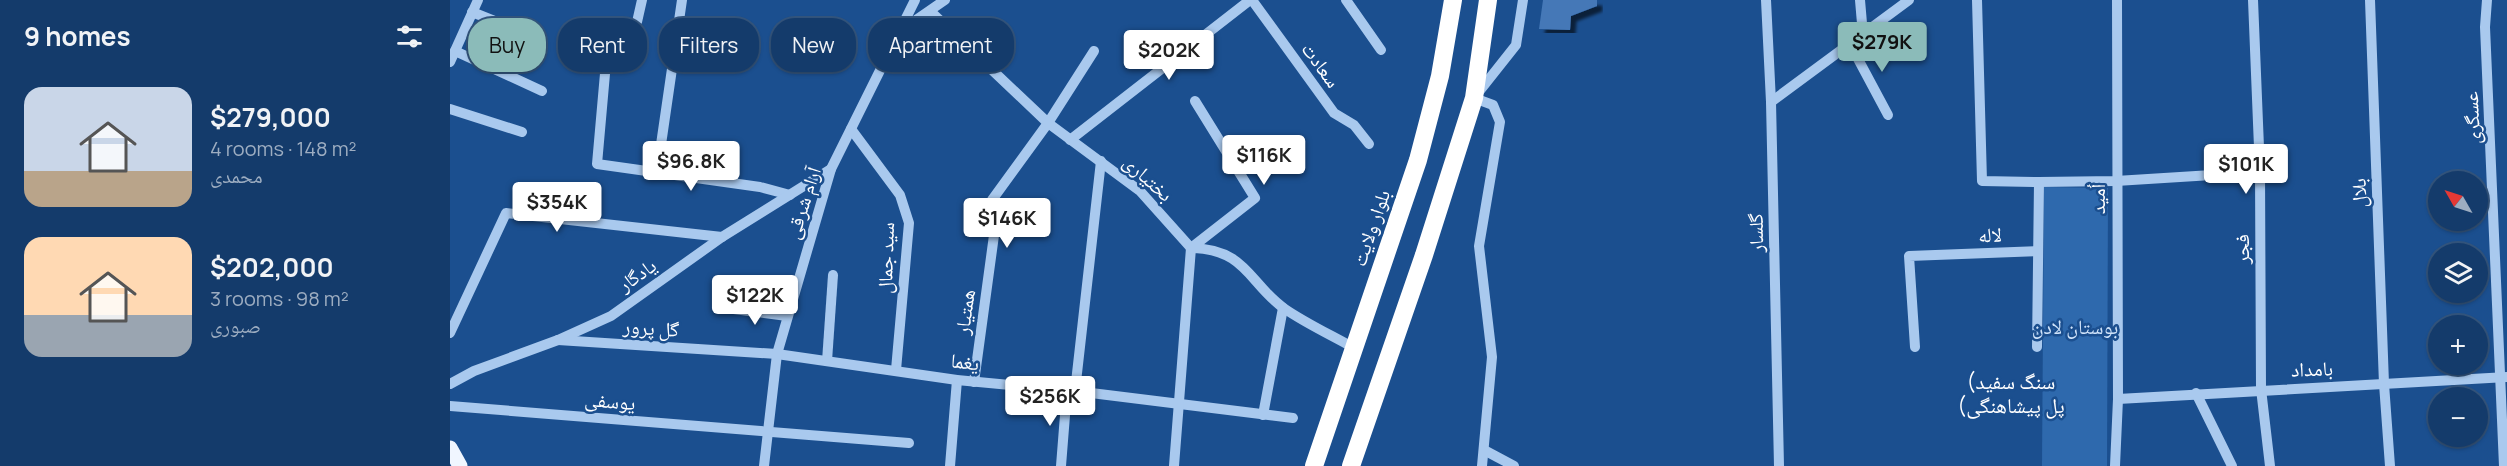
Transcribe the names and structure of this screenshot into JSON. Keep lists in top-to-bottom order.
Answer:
{
  "streets": {
    "highway": ["بلوار ولایت"],
    "street": [
      "سعادت",
      "عسگری",
      "بختیاری",
      "بلال",
      "اُمید",
      "آرام شرقی",
      "گلسار",
      "لاله",
      "فجر",
      "سید جمال",
      "یادگار",
      "همتیار",
      "گل پرور",
      "یغما",
      "بامداد",
      "یوسفی"
    ]
  },
  "crossings": [
    ["عسگری", "بامداد"],
    ["بختیاری", "همتیار"],
    ["بلال", "بامداد"],
    ["اُمید", "بامداد"],
    ["آرام شرقی", "سید جمال"],
    ["آرام شرقی", "یادگار"],
    ["آرام شرقی", "گل پرور"],
    ["آرام شرقی", "یغما"],
    ["آرام شرقی", "یوسفی"],
    ["فجر", "بامداد"],
    ["سید جمال", "یغما"],
    ["یادگار", "گل پرور"],
    ["همتیار", "یغما"],
    ["گل پرور", "یغما"]
  ],
  "districts": ["(سنگ سفید (پل پیشاهنگی"],
  "parks": ["بوستان لادن"],
  "north": "top left",
  "page": {
    "heading": "9 homes",
    "chip": [
      "Buy",
      "Rent",
      "Filters",
      "New",
      "Apartment"
    ],
    "price": [
      "$279K",
      "$202K",
      "$116K",
      "$96.8K",
      "$101K",
      "$354K",
      "$146K",
      "$122K",
      "$256K"
    ],
    "list": [
      {
        "name": "$279,000",
        "note": "4 rooms · 148 m² · محمدی"
      },
      {
        "name": "$202,000",
        "note": "3 rooms · 98 m² · صبوری"
      }
    ],
    "map_buttons": ["+", "−"]
  }
}
